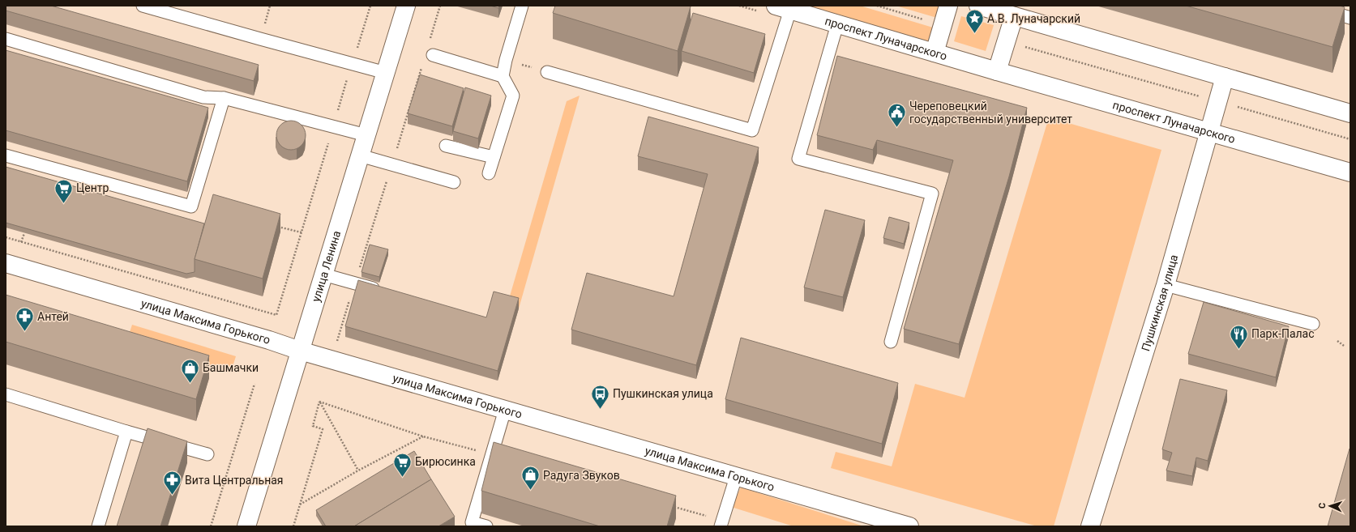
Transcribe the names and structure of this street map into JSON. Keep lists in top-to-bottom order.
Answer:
{
  "streets": {
    "street": [
      "проспект Луначарского",
      "улица Ленина",
      "Пушкинская улица",
      "улица Максима Горького"
    ]
  },
  "crossings": [
    ["проспект Луначарского", "Пушкинская улица"],
    ["улица Ленина", "улица Максима Горького"]
  ],
  "places": {
    "place": ["А.В. Луначарский"],
    "public building": ["Череповецкий государственный университет"],
    "supermarket": ["Центр", "Бирюсинка"],
    "pharmacy": ["Антей", "Вита Центральная"],
    "restaurant": ["Парк-Палас"],
    "shop": ["Башмачки", "Радуга Звуков"],
    "bus stop": ["Пушкинская улица"]
  },
  "north": "left"
}
